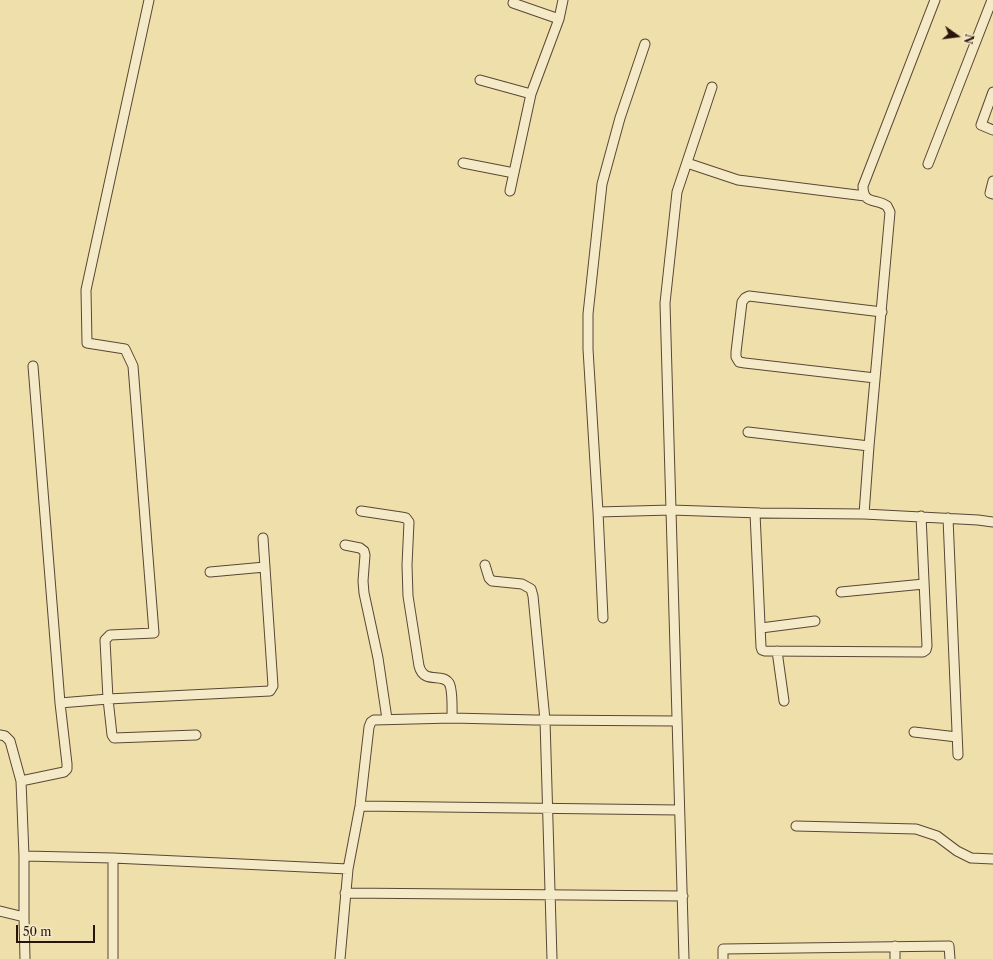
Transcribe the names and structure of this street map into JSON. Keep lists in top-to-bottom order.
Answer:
{
  "scale_bar": "50 m",
  "north": "right"
}
